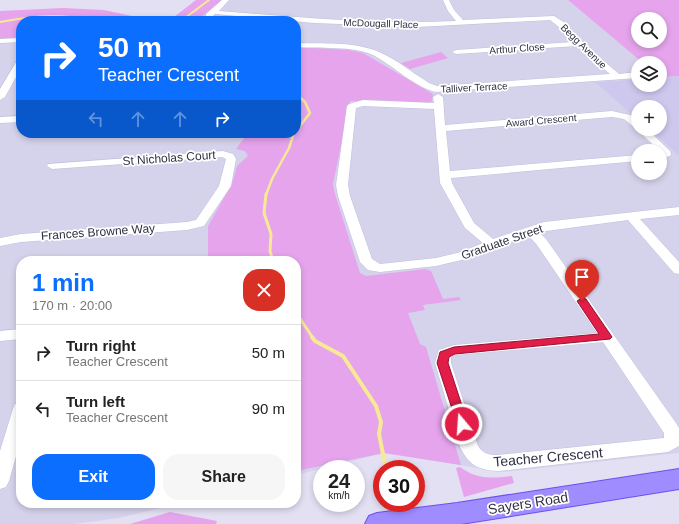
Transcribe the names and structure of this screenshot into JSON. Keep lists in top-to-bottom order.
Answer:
{
  "streets": {
    "main road": ["Sayers Road"],
    "street": [
      "McDougall Place",
      "Begg Avenue",
      "Arthur Close",
      "Talliver Terrace",
      "Award Crescent",
      "St Nicholas Court",
      "Frances Browne Way",
      "Graduate Street",
      "Teacher Crescent"
    ]
  },
  "crossings": [
    ["McDougall Place", "Begg Avenue"],
    ["Begg Avenue", "Arthur Close"],
    ["Begg Avenue", "Talliver Terrace"],
    ["St Nicholas Court", "Frances Browne Way"],
    ["Graduate Street", "Teacher Crescent"]
  ],
  "page": {
    "map_buttons": ["+", "−"],
    "turn": ["50 m", "Teacher Crescent"],
    "heading": ["1 min", "170 m · 20:00"],
    "list": [
      {
        "name": "Turn right",
        "note": "Teacher Crescent",
        "value": "50 m"
      },
      {
        "name": "Turn left",
        "note": "Teacher Crescent",
        "value": "90 m"
      }
    ],
    "buttons": ["Exit", "Share"],
    "speed": "24 km/h",
    "limit": "30"
  }
}
